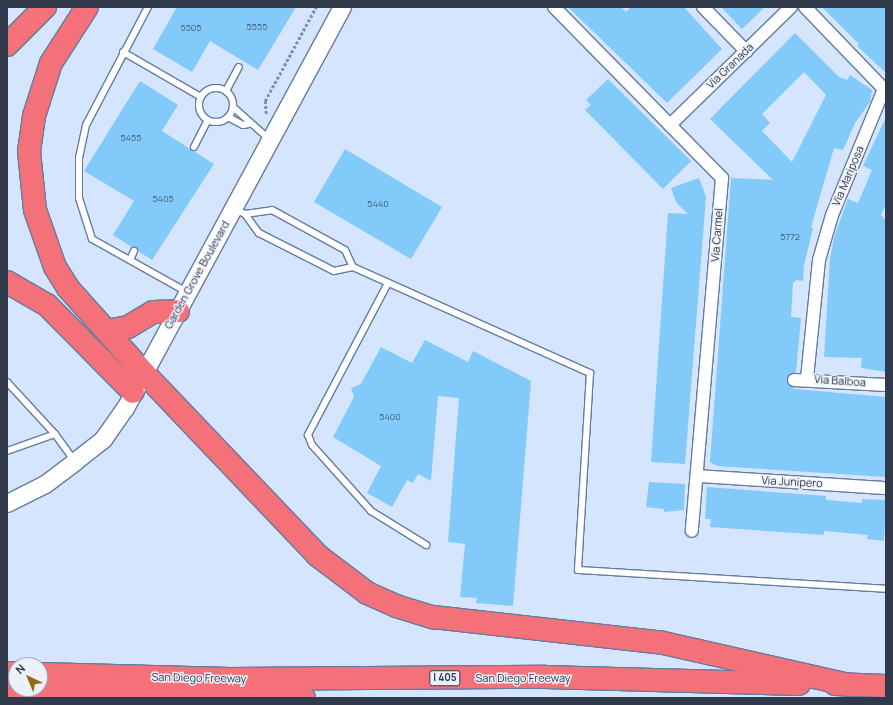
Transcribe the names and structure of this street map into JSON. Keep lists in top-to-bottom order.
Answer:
{
  "streets": {
    "highway": ["San Diego Freeway", "I 405"],
    "main road": ["Garden Grove Boulevard"],
    "street": [
      "Via Granada",
      "Via Mariposa",
      "Via Carmel",
      "Via Balboa",
      "Via Junipero"
    ]
  },
  "crossings": [
    ["Via Granada", "Via Carmel"],
    ["Via Mariposa", "Via Balboa"],
    ["Via Carmel", "Via Junipero"]
  ],
  "house_numbers": [
    "5555",
    "5505",
    "5455",
    "5405",
    "5440",
    "5772",
    "5400"
  ],
  "north": "top left"
}
